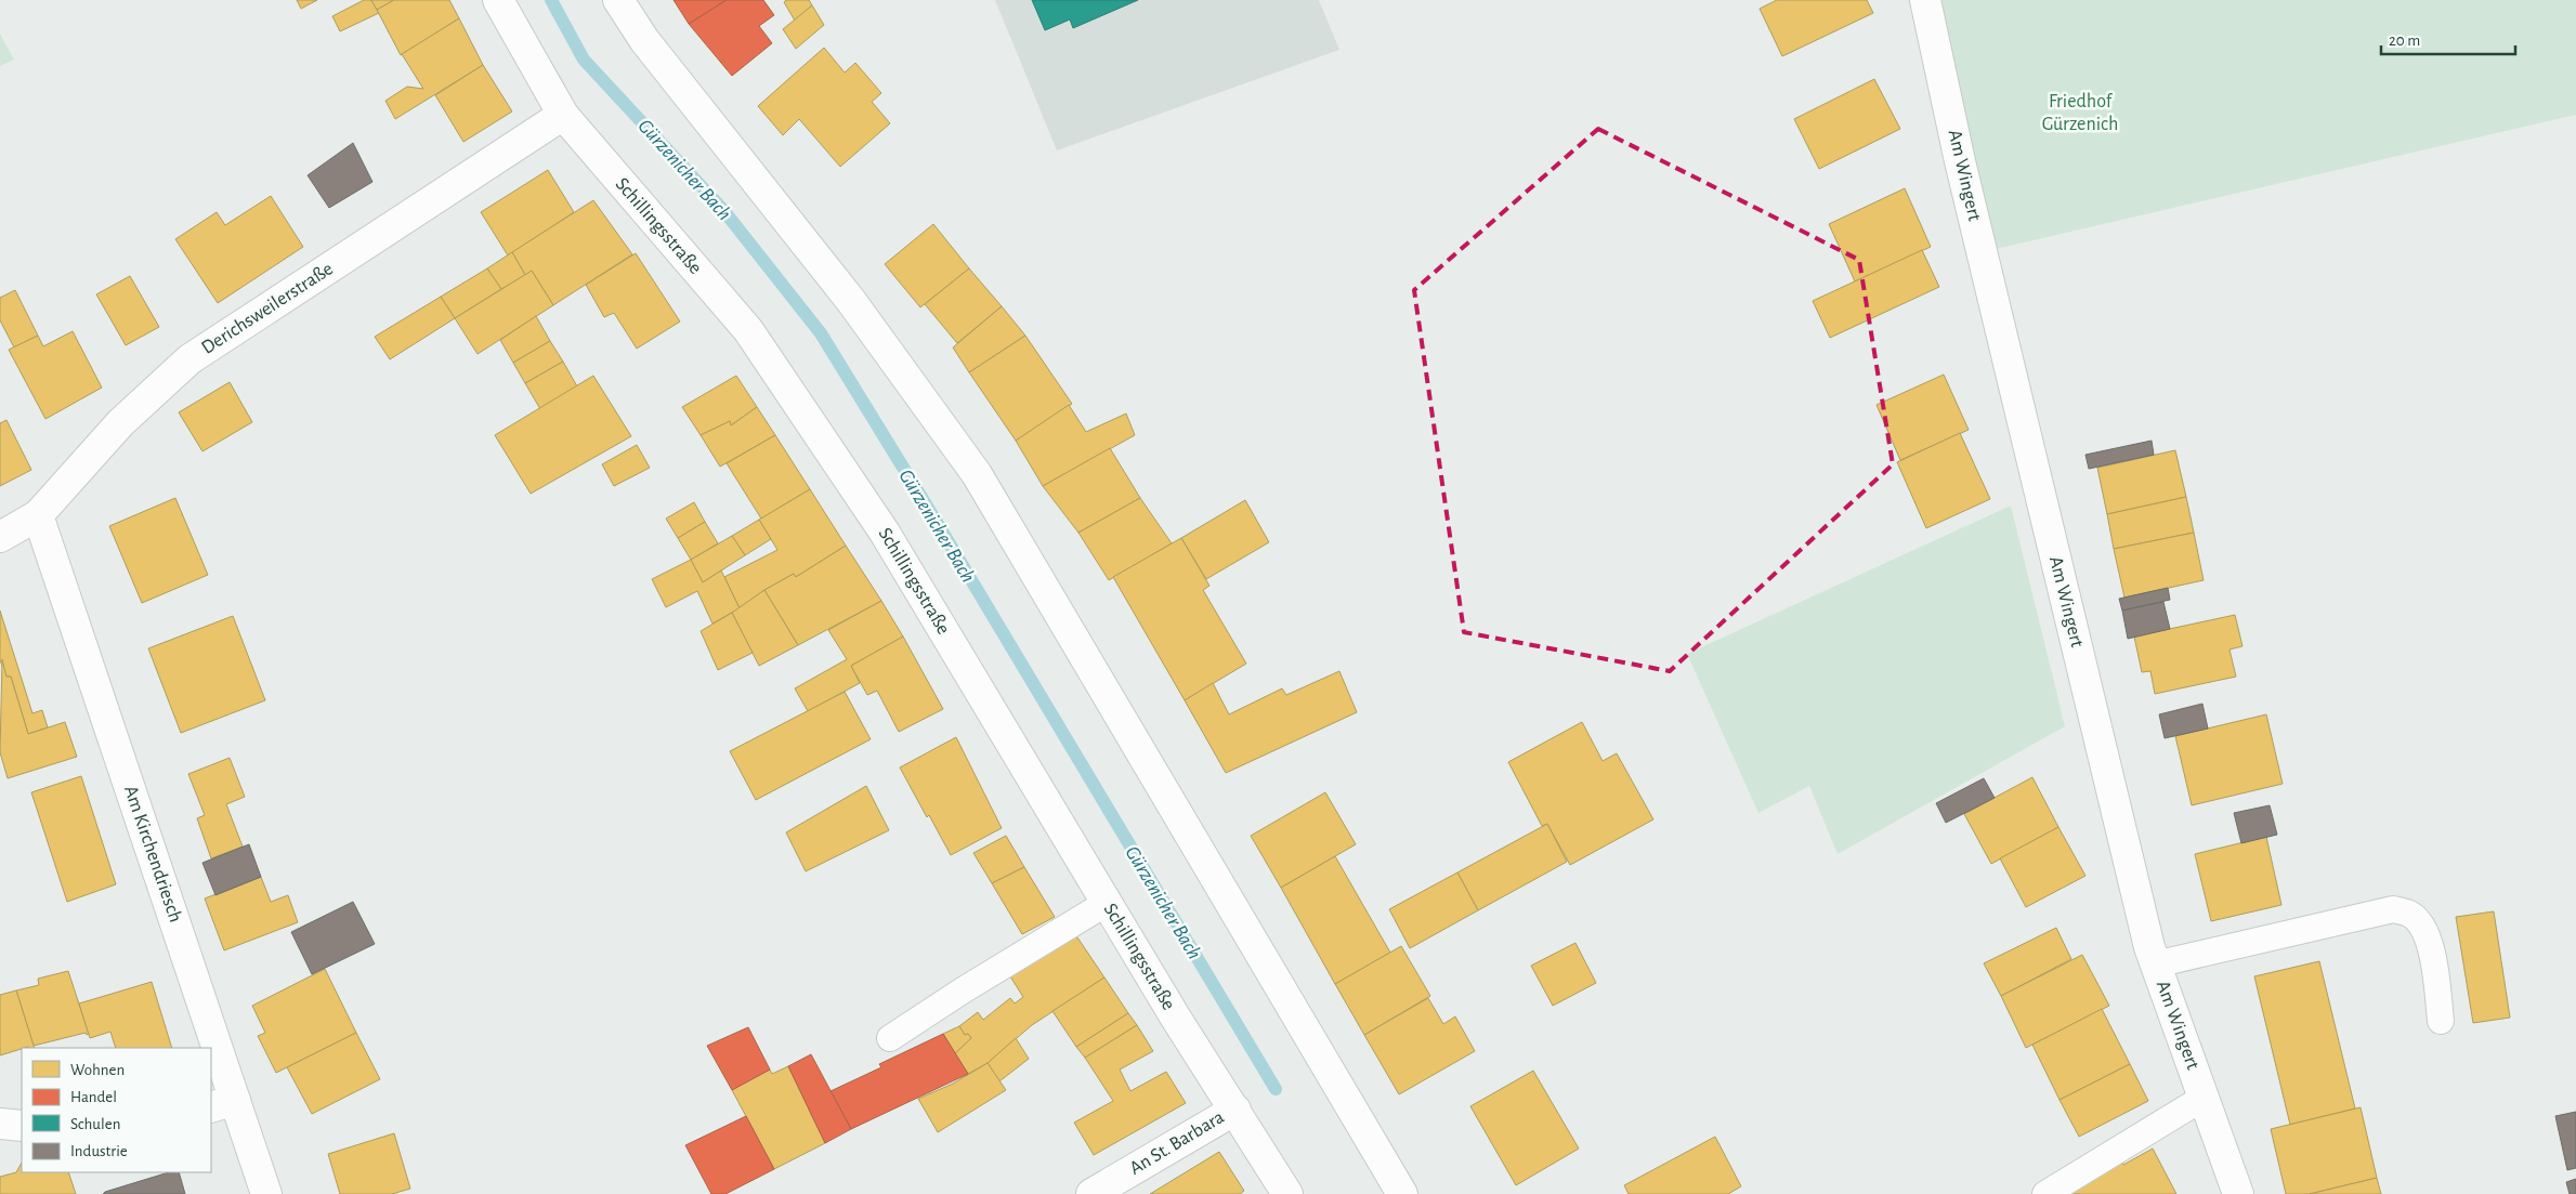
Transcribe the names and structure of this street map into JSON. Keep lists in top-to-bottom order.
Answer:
{
  "streets": {
    "street": [
      "Am Wingert",
      "Schillingsstraße",
      "Derichsweilerstraße",
      "Am Kirchendriesch",
      "An St. Barbara"
    ]
  },
  "crossings": [
    ["Schillingsstraße", "Derichsweilerstraße"],
    ["Schillingsstraße", "An St. Barbara"],
    ["Derichsweilerstraße", "Am Kirchendriesch"]
  ],
  "water": ["Gürzenicher Bach"],
  "parks": ["Friedhof Gürzenich"],
  "legend": [
    "Wohnen",
    "Handel",
    "Schulen",
    "Industrie"
  ],
  "scale_bar": "20 m"
}
